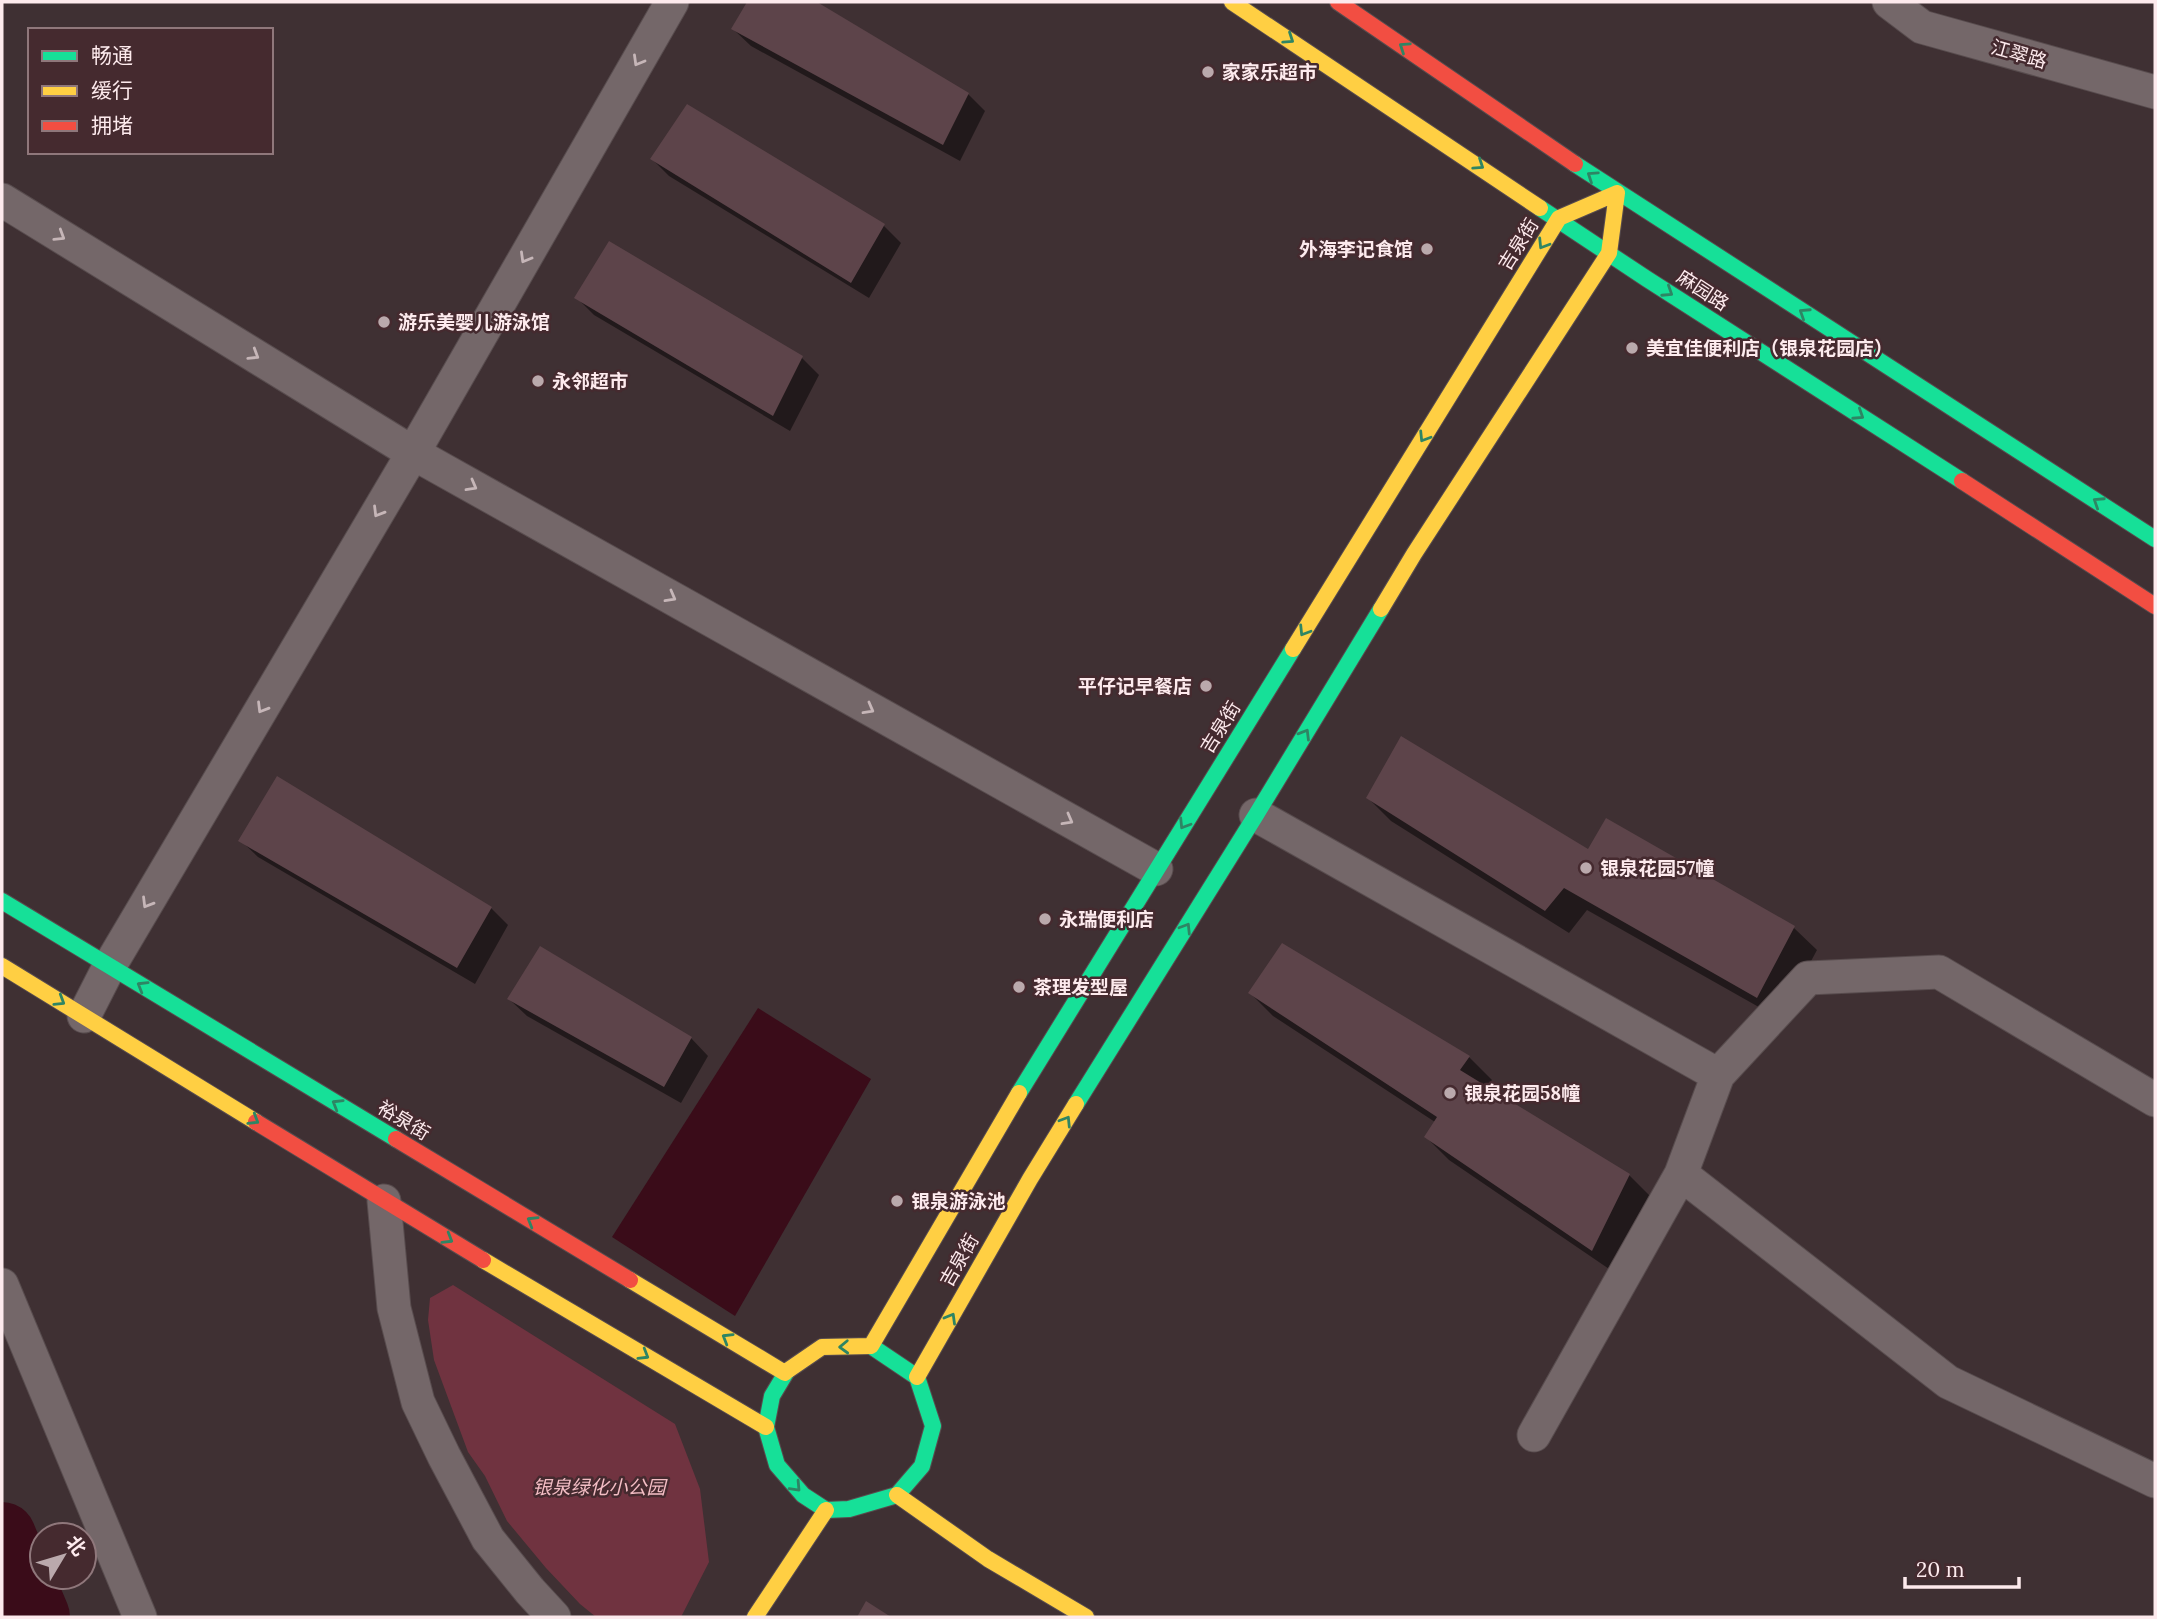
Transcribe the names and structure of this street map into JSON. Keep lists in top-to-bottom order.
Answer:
{
  "streets": {
    "street": [
      "江翠路",
      "吉泉街",
      "麻园路",
      "裕泉街"
    ]
  },
  "crossings": [
    ["吉泉街", "麻园路"],
    ["吉泉街", "裕泉街"]
  ],
  "parks": ["银泉绿化小公园"],
  "places": [
    "家家乐超市",
    "外海李记食馆",
    "游乐美婴儿游泳馆",
    "美宜佳便利店（银泉花园店）",
    "永邻超市",
    "平仔记早餐店",
    "银泉花园57幢",
    "永瑞便利店",
    "茶理发型屋",
    "银泉花园58幢",
    "银泉游泳池"
  ],
  "legend": ["畅通", "缓行", "拥堵"],
  "scale_bar": "20 m",
  "north": "top right"
}
